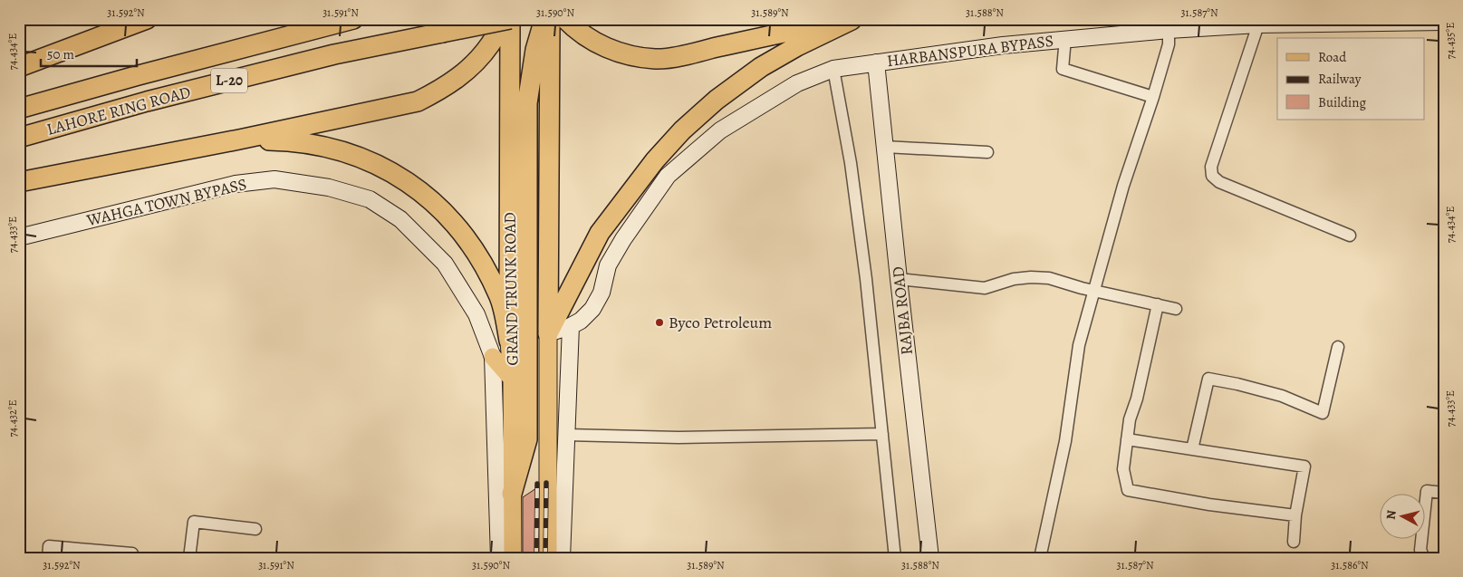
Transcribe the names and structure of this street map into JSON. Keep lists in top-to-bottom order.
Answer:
{
  "streets": {
    "highway": ["L-20", "LAHORE RING ROAD", "GRAND TRUNK ROAD"],
    "street": ["HARBANSPURA BYPASS", "WAHGA TOWN BYPASS", "RAJBA ROAD"]
  },
  "crossings": [
    ["HARBANSPURA BYPASS", "RAJBA ROAD"],
    ["LAHORE RING ROAD", "GRAND TRUNK ROAD"]
  ],
  "places": ["Byco Petroleum"],
  "legend": ["Road", "Railway", "Building"],
  "scale_bar": "50 m",
  "north": "left",
  "coordinates": [
    "31.592°N",
    "31.591°N",
    "31.590°N",
    "31.589°N",
    "31.588°N",
    "31.587°N",
    "74.435°E",
    "74.434°E",
    "74.433°E",
    "74.432°E",
    "31.586°N"
  ]
}
